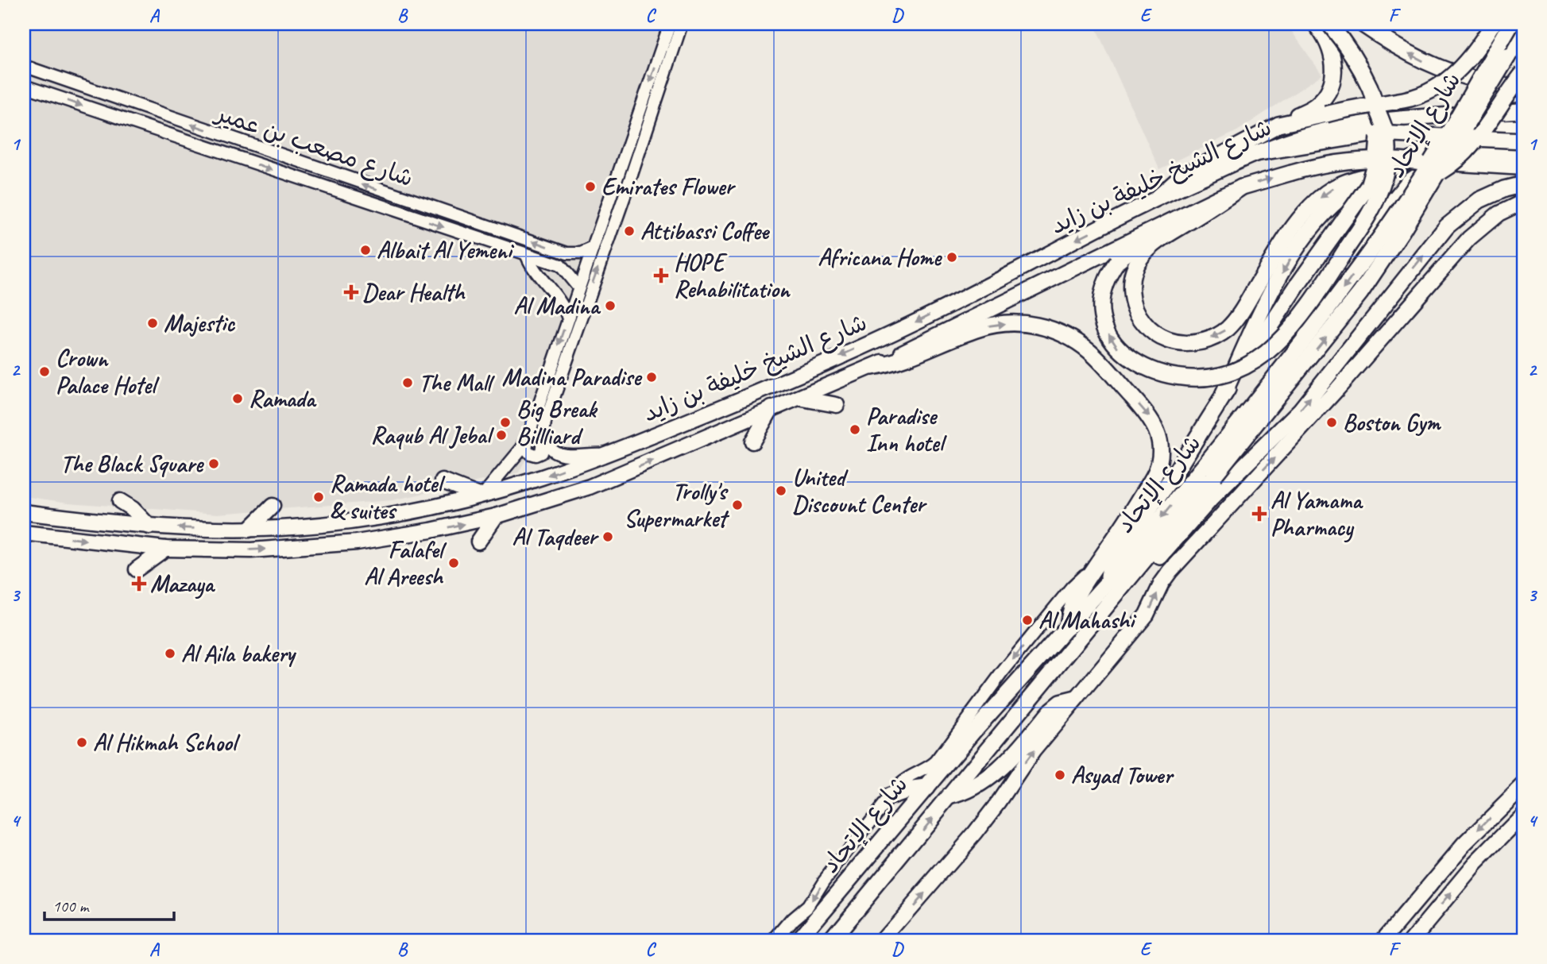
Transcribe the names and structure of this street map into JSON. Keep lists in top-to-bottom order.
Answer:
{
  "streets": {
    "highway": ["شارع الإتحاد"],
    "main road": ["شارع الشيخ خليفة بن زايد"],
    "street": ["شارع مصعب بن عمير"]
  },
  "crossings": [
    ["شارع الإتحاد", "شارع الشيخ خليفة بن زايد"]
  ],
  "places": {
    "other": [
      "Emirates Flower",
      "Attibassi Coffee",
      "Albait Al Yemeni",
      "Africana Home",
      "Al Madina",
      "Majestic",
      "Crown Palace Hotel",
      "Madina Paradise",
      "The Mall",
      "Ramada",
      "Big Break Billliard",
      "Boston Gym",
      "Paradise Inn hotel",
      "Raqub Al Jebal",
      "The Black Square",
      "United Discount Center",
      "Ramada hotel & suites",
      "Trolly's Supermarket",
      "Al Taqdeer",
      "Falafel Al Areesh",
      "Al Mahashi",
      "Al Aila bakery",
      "Al Hikmah School",
      "Asyad Tower"
    ],
    "health": [
      "HOPE Rehabilitation",
      "Dear Health",
      "Al Yamama Pharmacy",
      "Mazaya"
    ]
  },
  "scale_bar": "100 m",
  "grid": {
    "columns": [
      "A",
      "B",
      "C",
      "D",
      "E",
      "F"
    ],
    "rows": [
      "1",
      "2",
      "3",
      "4"
    ]
  }
}
